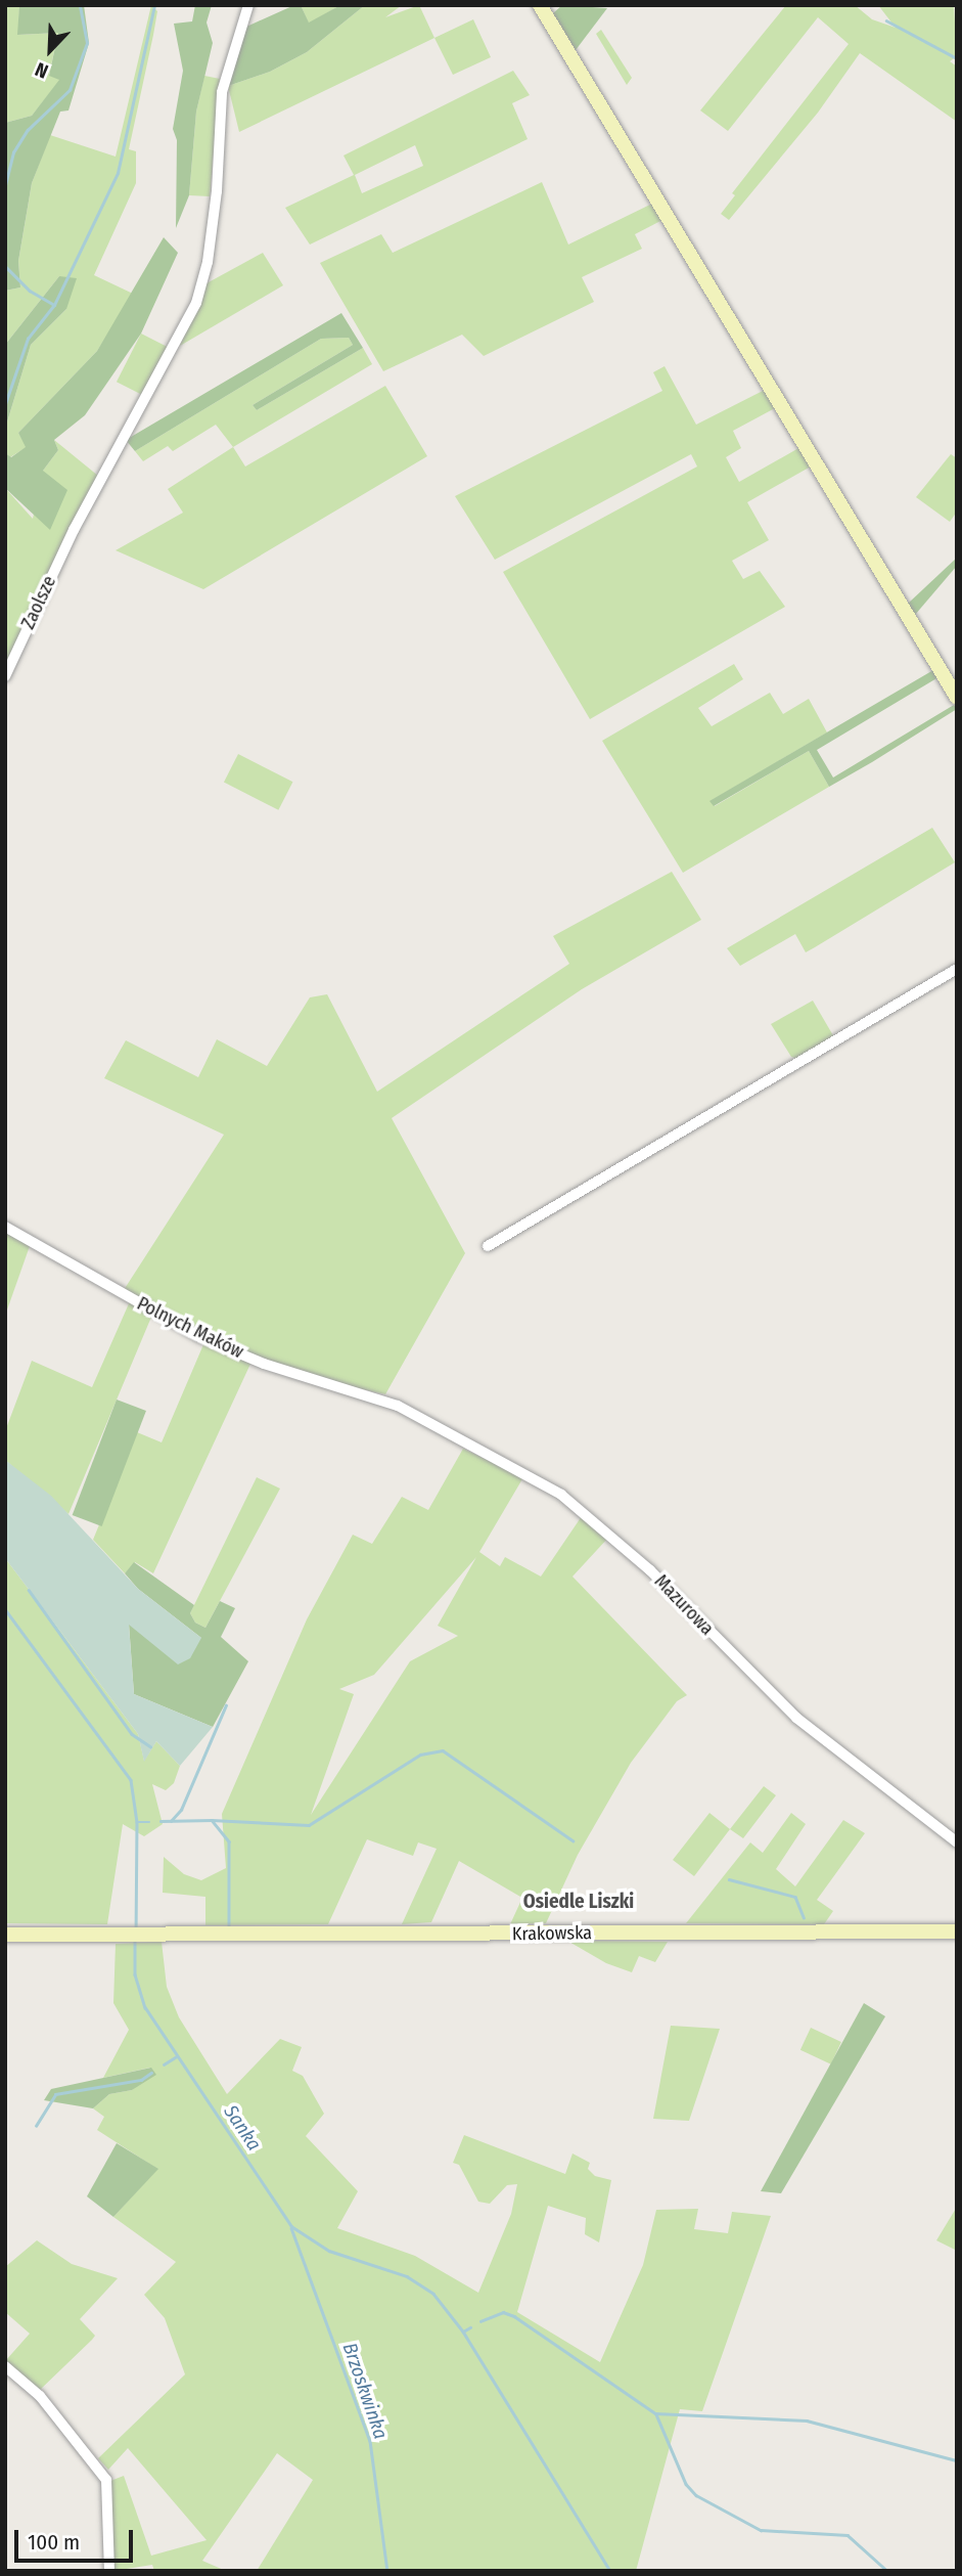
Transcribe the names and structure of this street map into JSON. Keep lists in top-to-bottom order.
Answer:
{
  "streets": {
    "main road": ["Krakowska"],
    "street": ["Zaolsze", "Polnych Maków", "Mazurowa"]
  },
  "crossings": [
    ["Polnych Maków", "Mazurowa"]
  ],
  "districts": ["Osiedle Liszki"],
  "water": ["Sanka", "Brzoskwinka"],
  "scale_bar": "100 m",
  "north": "bottom left"
}
